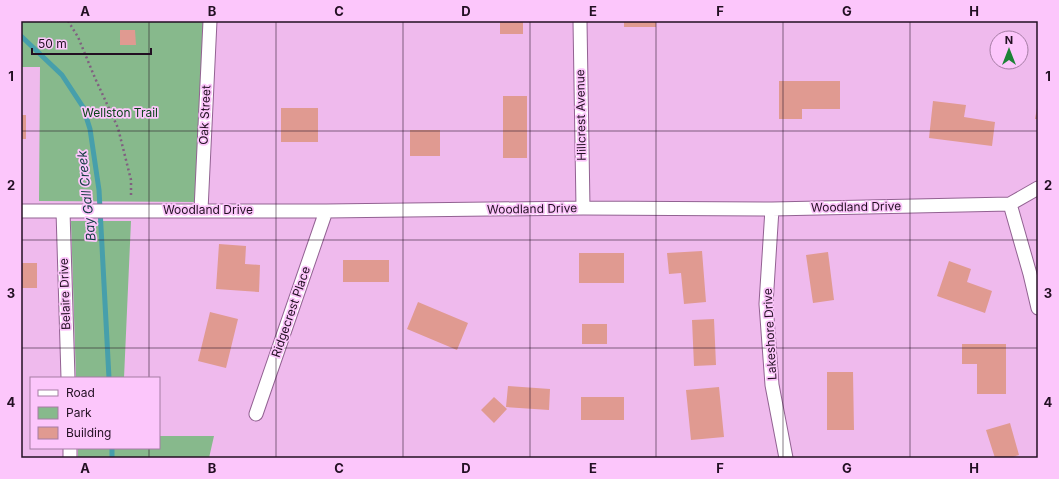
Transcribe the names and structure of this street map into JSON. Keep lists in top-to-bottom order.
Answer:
{
  "streets": {
    "street": [
      "Oak Street",
      "Hillcrest Avenue",
      "Woodland Drive",
      "Belaire Drive",
      "Ridgecrest Place",
      "Lakeshore Drive"
    ]
  },
  "crossings": [
    ["Oak Street", "Woodland Drive"],
    ["Hillcrest Avenue", "Woodland Drive"],
    ["Woodland Drive", "Belaire Drive"],
    ["Woodland Drive", "Ridgecrest Place"],
    ["Woodland Drive", "Lakeshore Drive"]
  ],
  "water": ["Bay Gall Creek"],
  "parks": ["Wellston Trail"],
  "legend": ["Road", "Park", "Building"],
  "scale_bar": "50 m",
  "north": "top",
  "grid": {
    "columns": [
      "A",
      "B",
      "C",
      "D",
      "E",
      "F",
      "G",
      "H"
    ],
    "rows": [
      "1",
      "2",
      "3",
      "4"
    ]
  }
}
